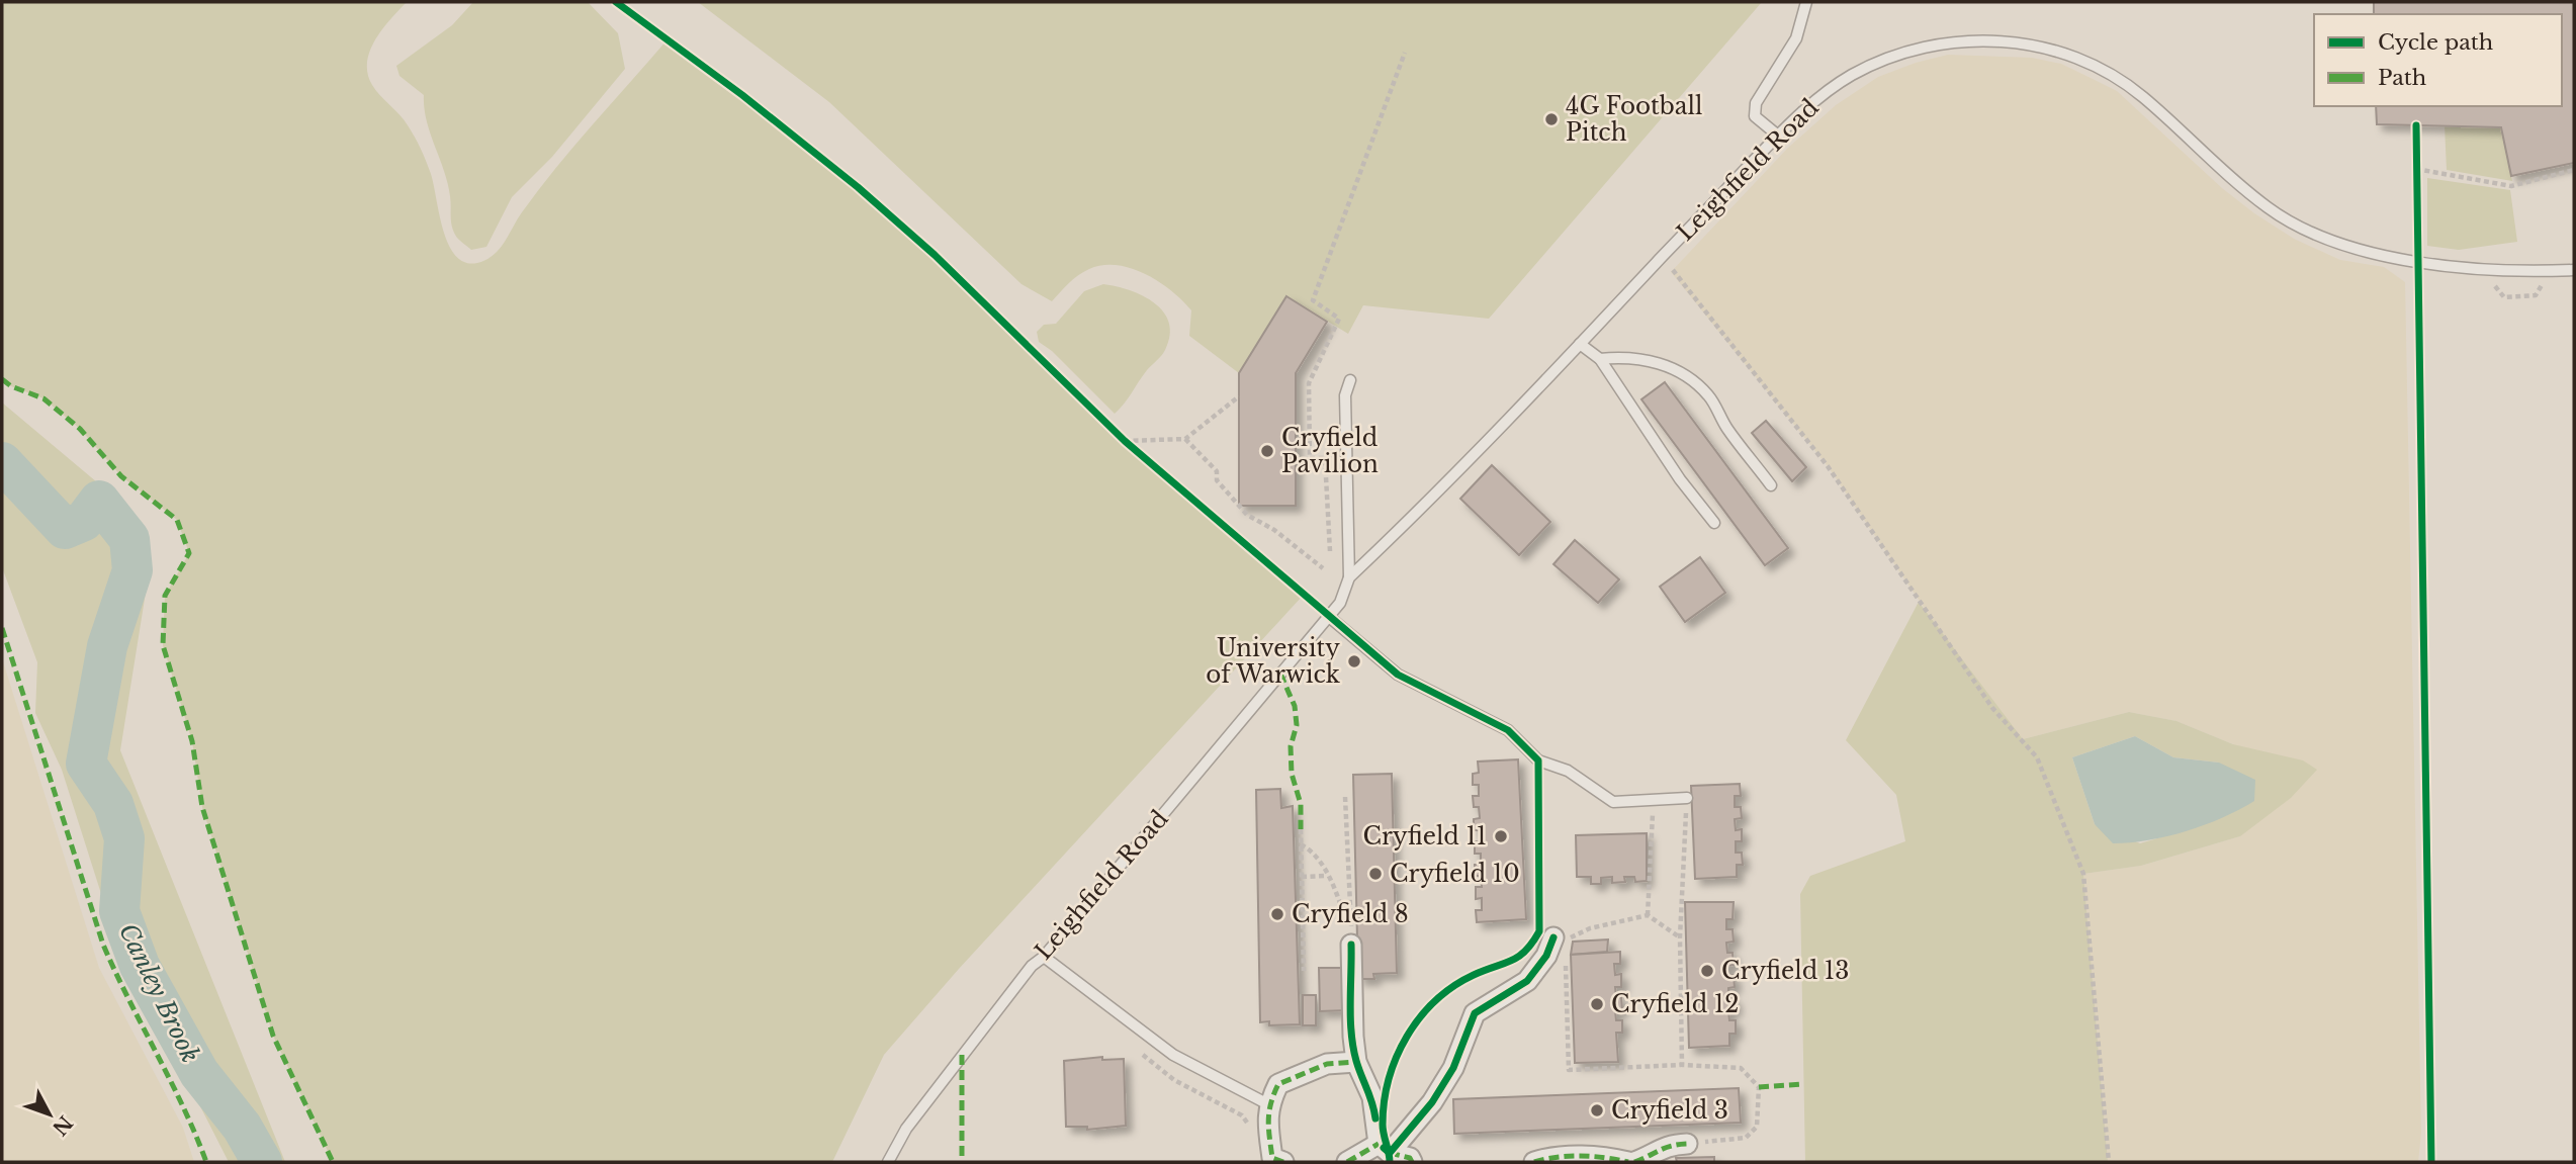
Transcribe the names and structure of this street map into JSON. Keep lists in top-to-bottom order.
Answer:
{
  "streets": {
    "lane": ["Leighfield Road"]
  },
  "water": ["Canley Brook"],
  "places": [
    "4G Football Pitch",
    "Cryfield Pavilion",
    "University of Warwick",
    "Cryfield 11",
    "Cryfield 10",
    "Cryfield 8",
    "Cryfield 13",
    "Cryfield 12",
    "Cryfield 3"
  ],
  "legend": ["Cycle path", "Path"],
  "north": "bottom right"
}
